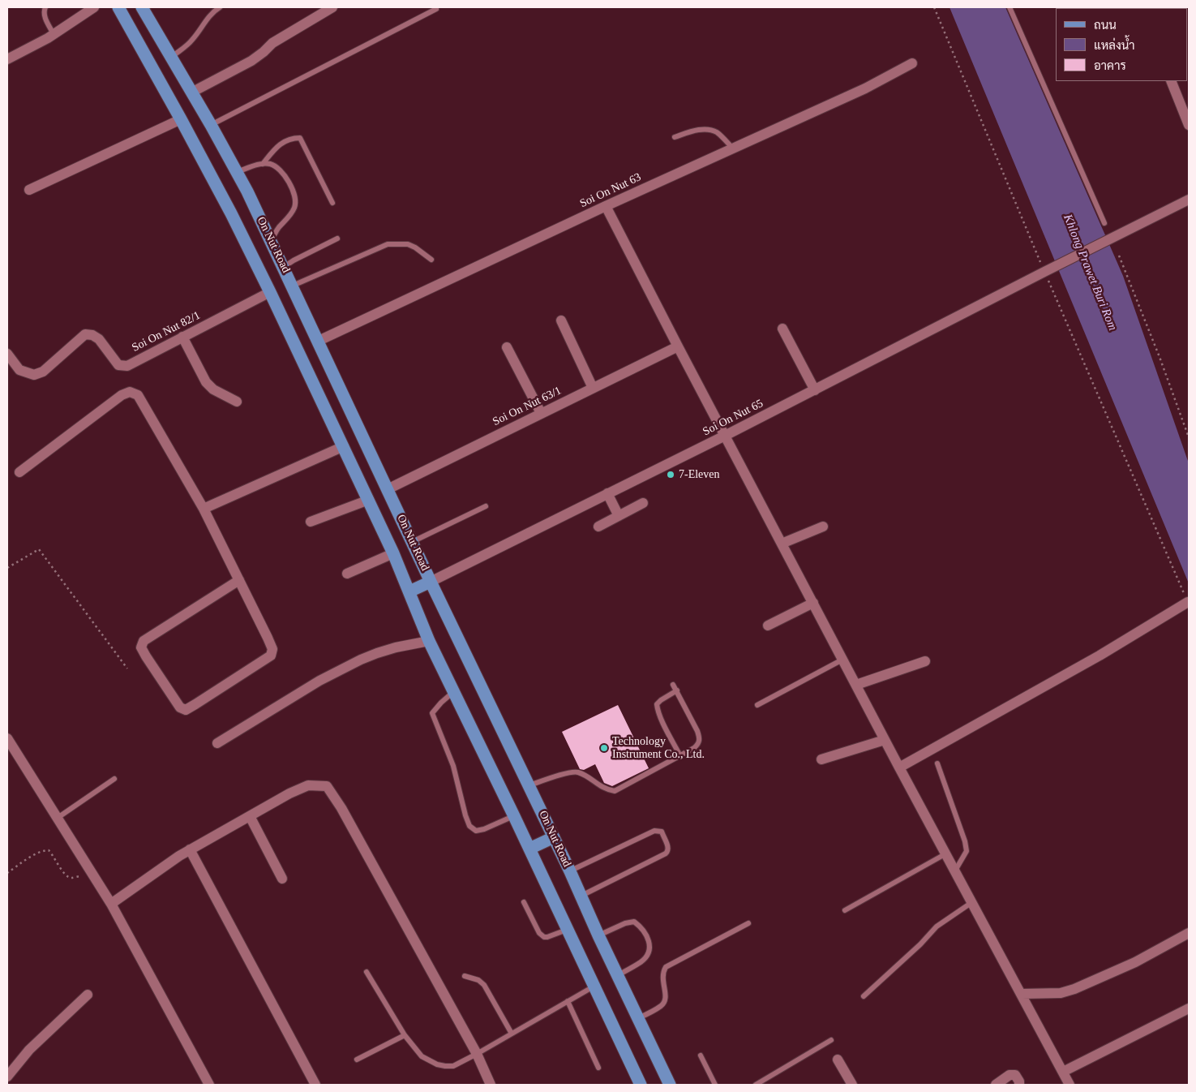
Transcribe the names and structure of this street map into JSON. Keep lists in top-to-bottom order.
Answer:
{
  "streets": {
    "main road": ["On Nut Road"],
    "street": [
      "Soi On Nut 63",
      "Soi On Nut 82/1",
      "Soi On Nut 63/1",
      "Soi On Nut 65"
    ]
  },
  "crossings": [
    ["Soi On Nut 63", "On Nut Road"],
    ["On Nut Road", "Soi On Nut 82/1"],
    ["On Nut Road", "Soi On Nut 63/1"],
    ["On Nut Road", "Soi On Nut 65"]
  ],
  "water": ["Khlong Prawet Buri Rom"],
  "places": ["7-Eleven", "Technology Instrument Co., Ltd."],
  "legend": ["ถนน", "แหล่งน้ำ", "อาคาร"]
}
